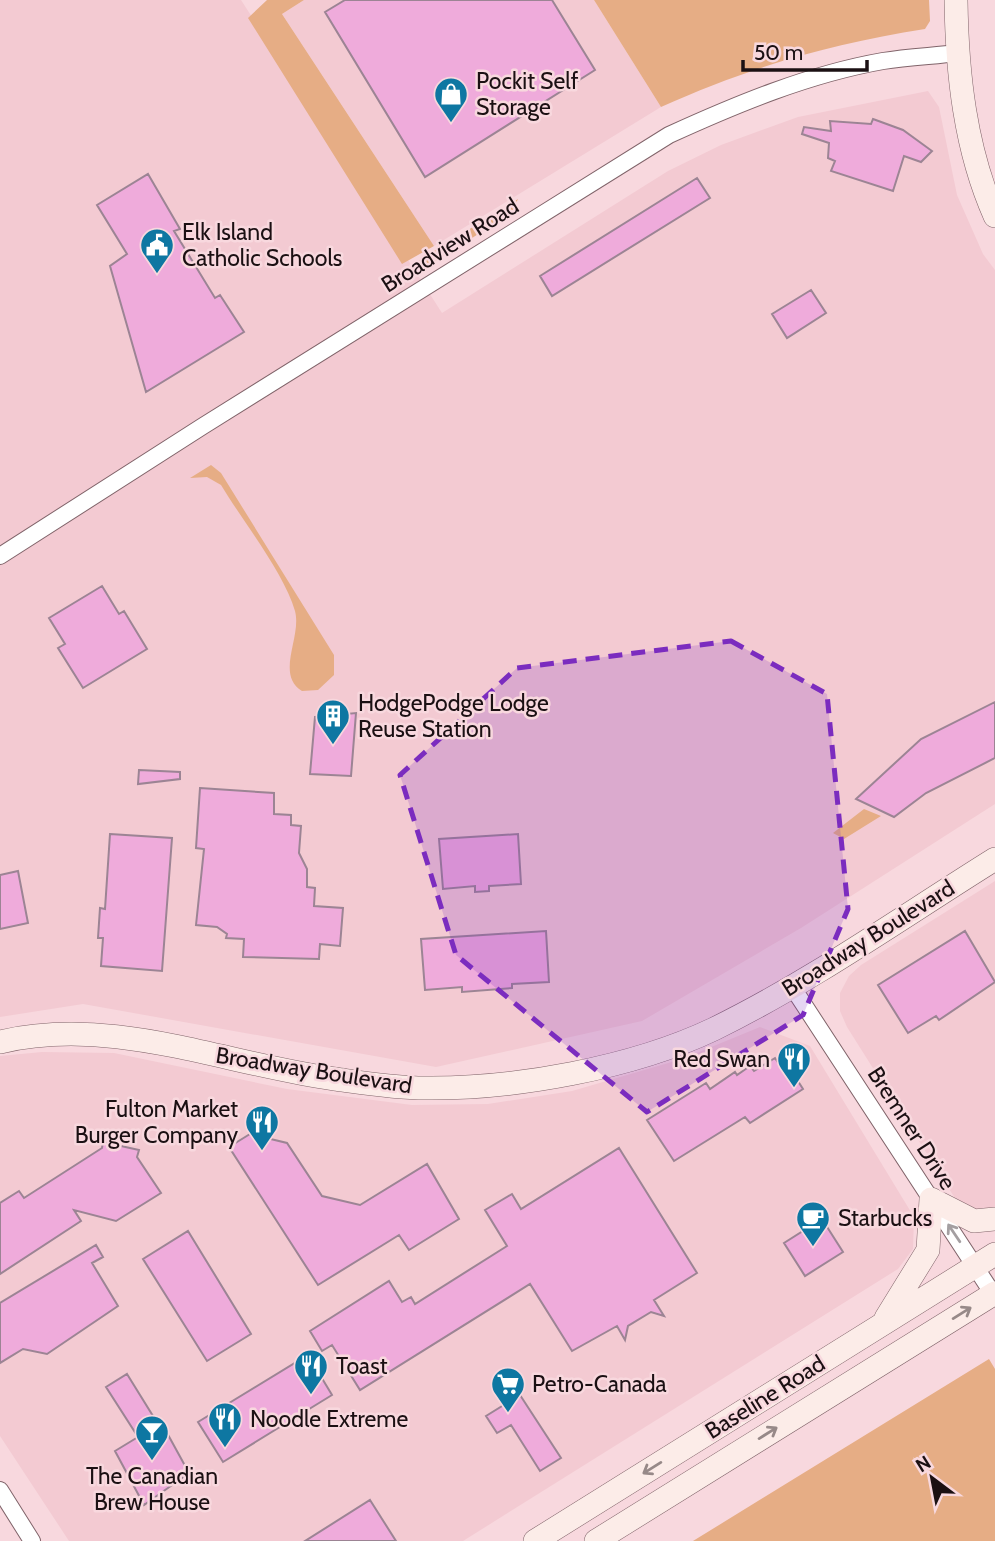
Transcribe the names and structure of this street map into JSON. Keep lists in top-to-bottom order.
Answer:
{
  "streets": {
    "street": [
      "Broadview Road",
      "Broadway Boulevard",
      "Bremner Drive",
      "Baseline Road"
    ]
  },
  "crossings": [
    ["Broadway Boulevard", "Bremner Drive"],
    ["Bremner Drive", "Baseline Road"]
  ],
  "places": {
    "shop": ["Pockit Self Storage"],
    "public building": ["Elk Island Catholic Schools"],
    "building": ["HodgePodge Lodge Reuse Station"],
    "restaurant": [
      "Red Swan",
      "Fulton Market Burger Company",
      "Toast",
      "Noodle Extreme"
    ],
    "cafe": ["Starbucks"],
    "supermarket": ["Petro-Canada"],
    "bar": ["The Canadian Brew House"]
  },
  "scale_bar": "50 m",
  "north": "top left"
}
